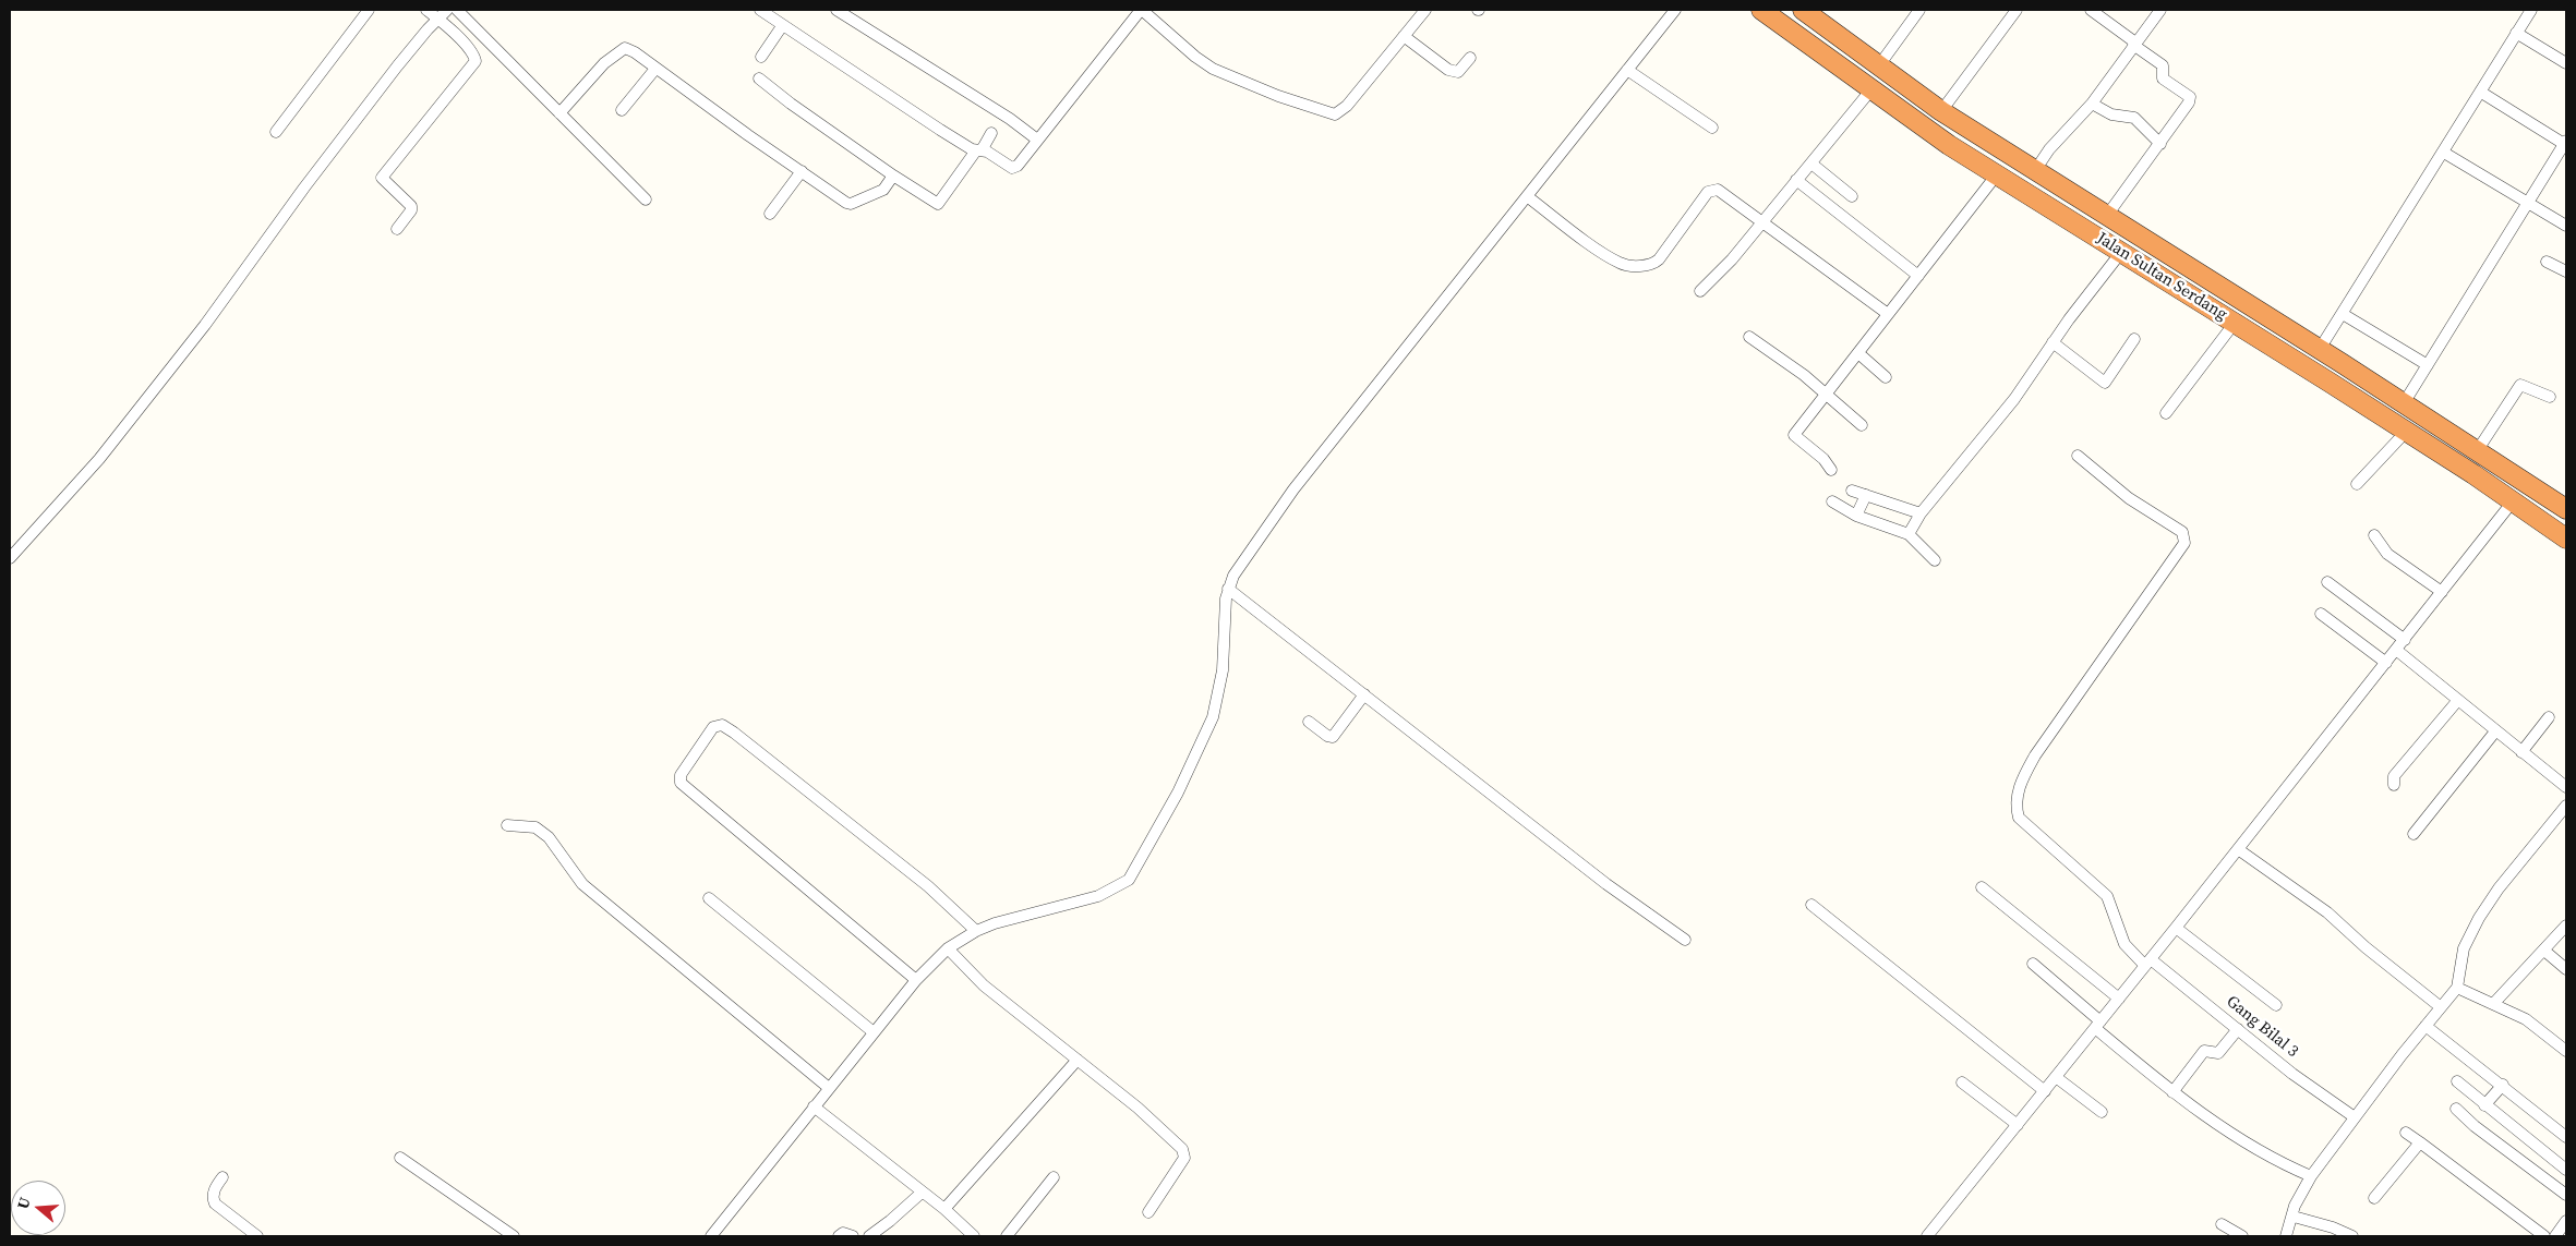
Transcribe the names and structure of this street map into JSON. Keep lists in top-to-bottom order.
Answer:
{
  "streets": {
    "highway": ["Jalan Sultan Serdang"],
    "street": ["Gang Bilal 3"]
  },
  "north": "left"
}
